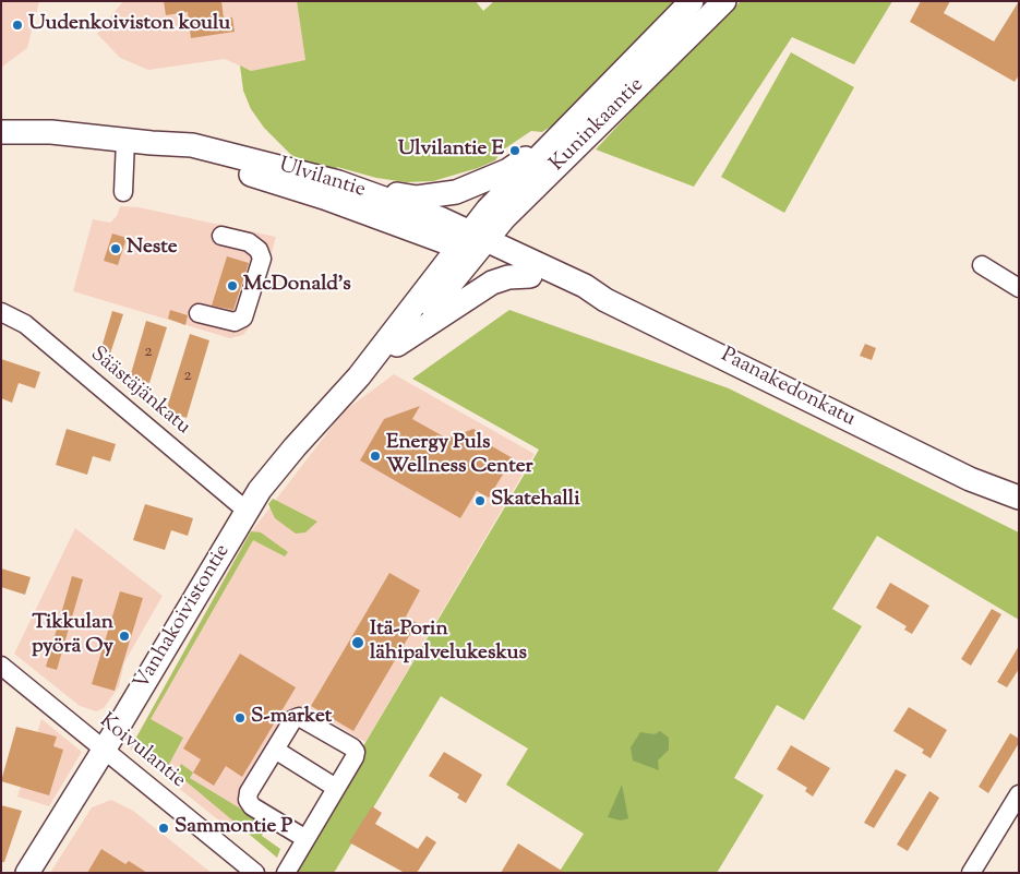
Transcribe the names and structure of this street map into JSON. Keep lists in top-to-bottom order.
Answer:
{
  "streets": {
    "main road": [
      "Kuninkaantie",
      "Ulvilantie",
      "Paanakedonkatu",
      "Vanhakoivistontie"
    ],
    "street": ["Säästäjänkatu", "Koivulantie"]
  },
  "crossings": [
    ["Kuninkaantie", "Ulvilantie"],
    ["Kuninkaantie", "Paanakedonkatu"],
    ["Kuninkaantie", "Vanhakoivistontie"],
    ["Ulvilantie", "Paanakedonkatu"],
    ["Ulvilantie", "Vanhakoivistontie"],
    ["Paanakedonkatu", "Vanhakoivistontie"],
    ["Säästäjänkatu", "Vanhakoivistontie"],
    ["Vanhakoivistontie", "Koivulantie"]
  ],
  "places": [
    "Uudenkoiviston koulu",
    "Ulvilantie E",
    "Neste",
    "McDonald's",
    "Energy Puls Wellness Center",
    "Skatehalli",
    "Tikkulan pyörä Oy",
    "Itä-Porin lähipalvelukeskus",
    "S-market",
    "Sammontie P"
  ],
  "house_numbers": ["2", "2"]
}
